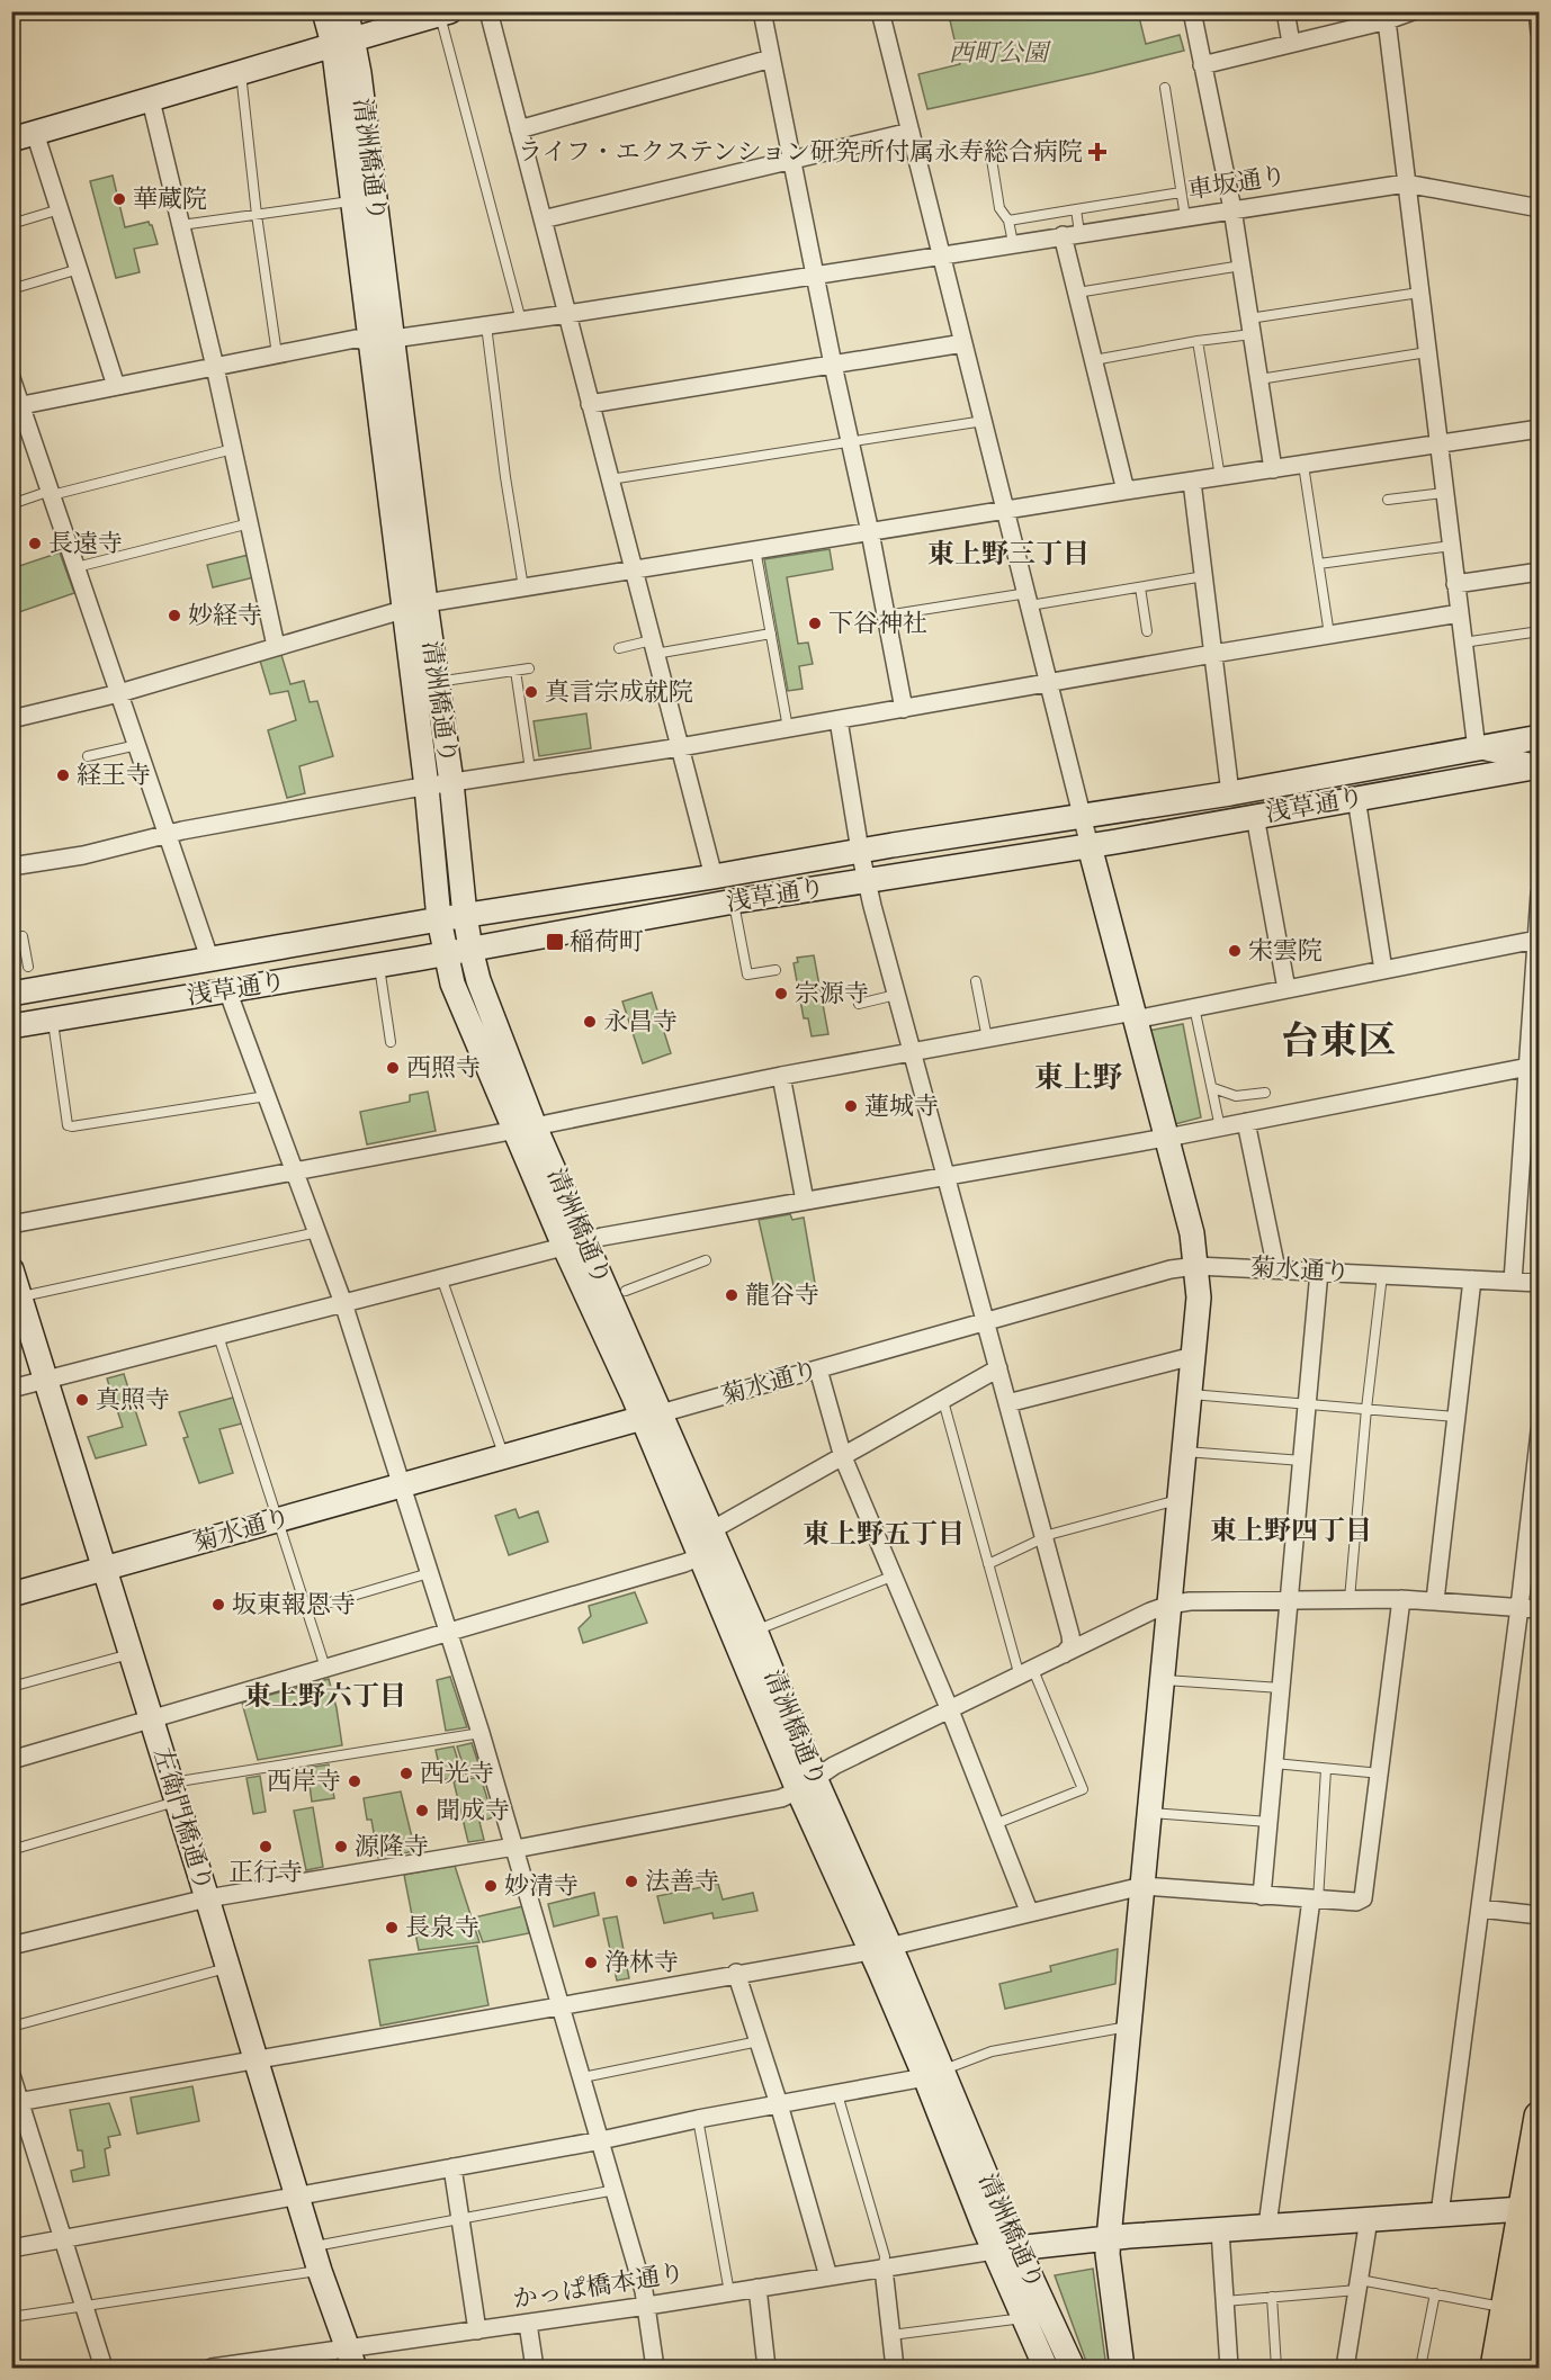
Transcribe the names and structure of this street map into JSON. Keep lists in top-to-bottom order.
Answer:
{
  "streets": {
    "street": [
      "清洲橋通り",
      "車坂通り",
      "浅草通り",
      "菊水通り",
      "左衛門橋通り",
      "かっぱ橋本通り"
    ]
  },
  "crossings": [
    ["清洲橋通り", "車坂通り"],
    ["清洲橋通り", "浅草通り"],
    ["清洲橋通り", "菊水通り"],
    ["清洲橋通り", "かっぱ橋本通り"],
    ["菊水通り", "左衛門橋通り"],
    ["左衛門橋通り", "かっぱ橋本通り"]
  ],
  "districts": [
    "東上野三丁目",
    "台東区",
    "東上野",
    "東上野四丁目",
    "東上野五丁目",
    "東上野六丁目"
  ],
  "parks": ["西町公園"],
  "places": {
    "health": ["ライフ・エクステンション研究所付属永寿総合病院"],
    "other": [
      "華蔵院",
      "長遠寺",
      "妙経寺",
      "下谷神社",
      "真言宗成就院",
      "経王寺",
      "宋雲院",
      "宗源寺",
      "永昌寺",
      "西照寺",
      "蓮城寺",
      "龍谷寺",
      "真照寺",
      "坂東報恩寺",
      "西光寺",
      "西岸寺",
      "聞成寺",
      "正行寺",
      "源隆寺",
      "法善寺",
      "妙清寺",
      "長泉寺",
      "浄林寺"
    ],
    "transit": ["稲荷町"]
  }
}
